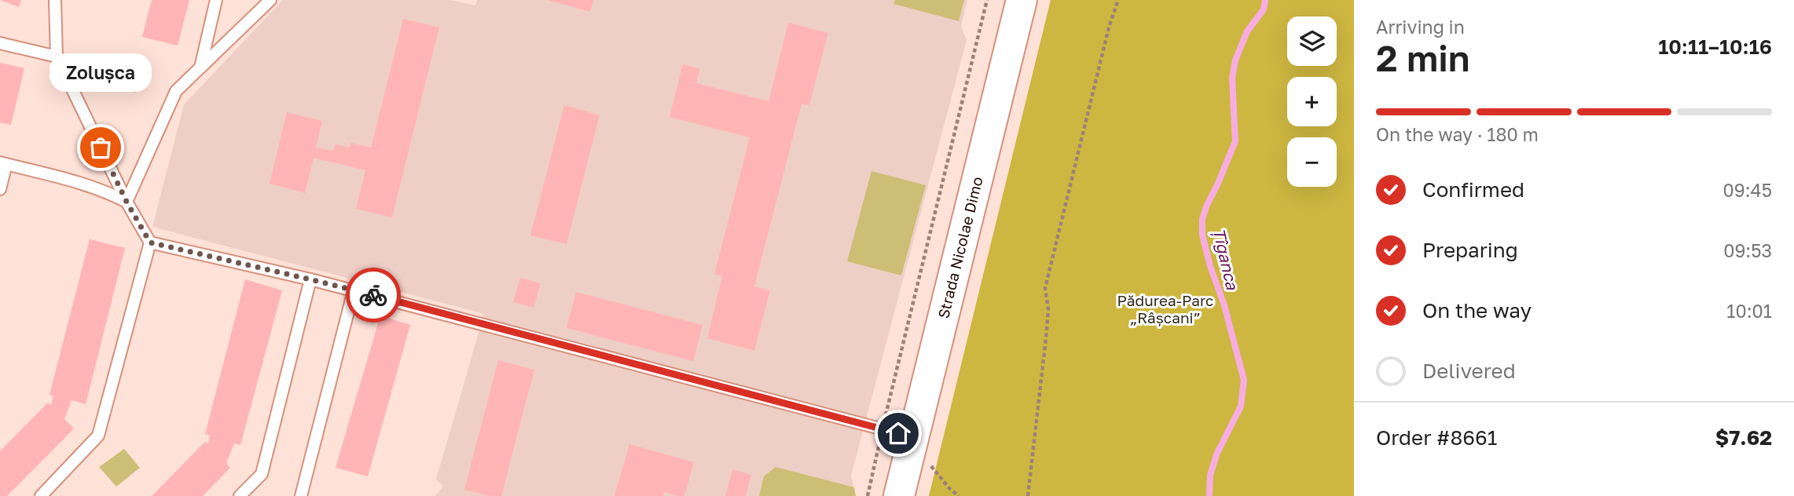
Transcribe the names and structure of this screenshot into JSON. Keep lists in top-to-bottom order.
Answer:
{
  "streets": {
    "main road": ["Strada Nicolae Dimo"]
  },
  "water": ["Țîganca"],
  "parks": ["Pădurea-Parc „Râșcani”"],
  "places": ["Zolușca"],
  "page": {
    "heading": ["2 min", "Arriving in", "10:11–10:16"],
    "panel": ["Order #8661", "$7.62"],
    "map_buttons": ["+", "−"],
    "bubble": "Zolușca",
    "bar": "On the way · 180 m",
    "list": [
      ["Confirmed", "09:45"],
      ["Preparing", "09:53"],
      ["On the way", "10:01"],
      "Delivered"
    ]
  }
}
